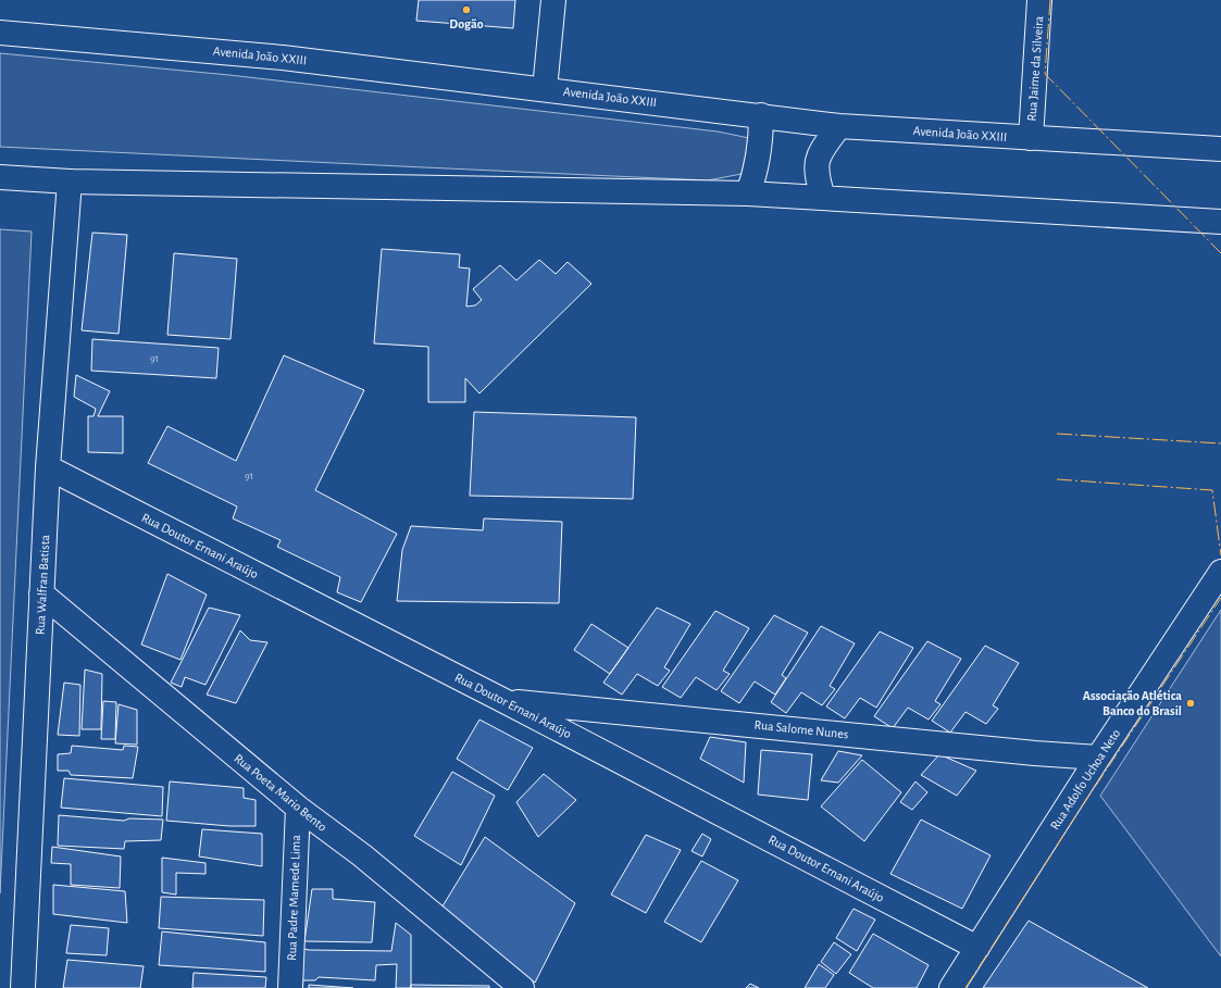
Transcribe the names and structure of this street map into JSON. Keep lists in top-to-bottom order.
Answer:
{
  "streets": {
    "street": [
      "Avenida João XXIII",
      "Rua Jaime da Silveira",
      "Rua Doutor Ernani Araújo",
      "Rua Walfran Batista",
      "Rua Salome Nunes",
      "Rua Adolfo Uchoa Neto",
      "Rua Poeta Mario Bento",
      "Rua Padre Mamede Lima"
    ]
  },
  "crossings": [
    ["Avenida João XXIII", "Rua Jaime da Silveira"],
    ["Rua Doutor Ernani Araújo", "Rua Walfran Batista"],
    ["Rua Doutor Ernani Araújo", "Rua Salome Nunes"],
    ["Rua Doutor Ernani Araújo", "Rua Adolfo Uchoa Neto"],
    ["Rua Walfran Batista", "Rua Poeta Mario Bento"],
    ["Rua Salome Nunes", "Rua Adolfo Uchoa Neto"],
    ["Rua Poeta Mario Bento", "Rua Padre Mamede Lima"]
  ],
  "places": ["Dogão", "Associação Atlética Banco do Brasil"],
  "house_numbers": ["91", "91"]
}
